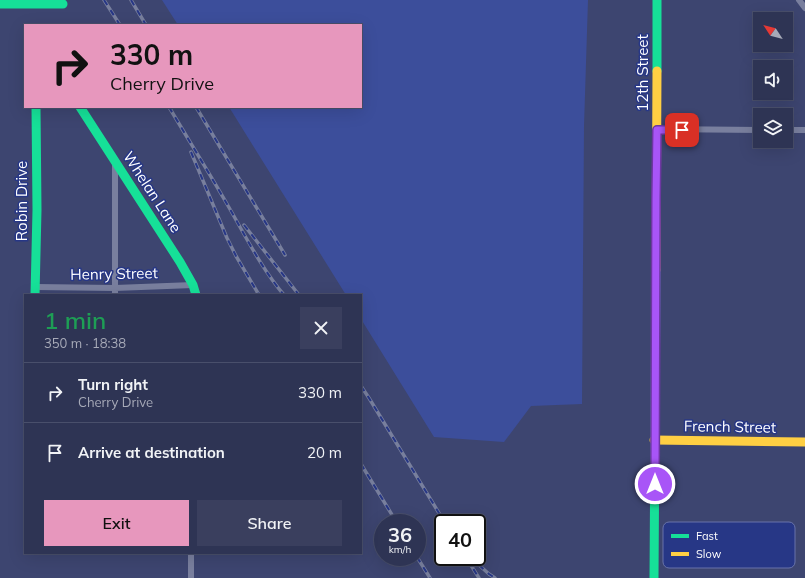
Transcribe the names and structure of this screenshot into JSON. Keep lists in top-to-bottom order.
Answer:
{
  "streets": {
    "street": [
      "12th Street",
      "Whelan Lane",
      "Robin Drive",
      "Henry Street",
      "French Street"
    ]
  },
  "crossings": [
    ["12th Street", "French Street"],
    ["Whelan Lane", "Henry Street"],
    ["Robin Drive", "Henry Street"]
  ],
  "legend": ["Fast", "Slow"],
  "north": "top left",
  "page": {
    "turn": ["330 m", "Cherry Drive"],
    "heading": ["1 min", "350 m · 18:38"],
    "list": [
      {
        "name": "Turn right",
        "note": "Cherry Drive",
        "value": "330 m"
      },
      {
        "name": "Arrive at destination",
        "value": "20 m"
      }
    ],
    "buttons": ["Exit", "Share"],
    "speed": "36 km/h",
    "limit": "40"
  }
}
